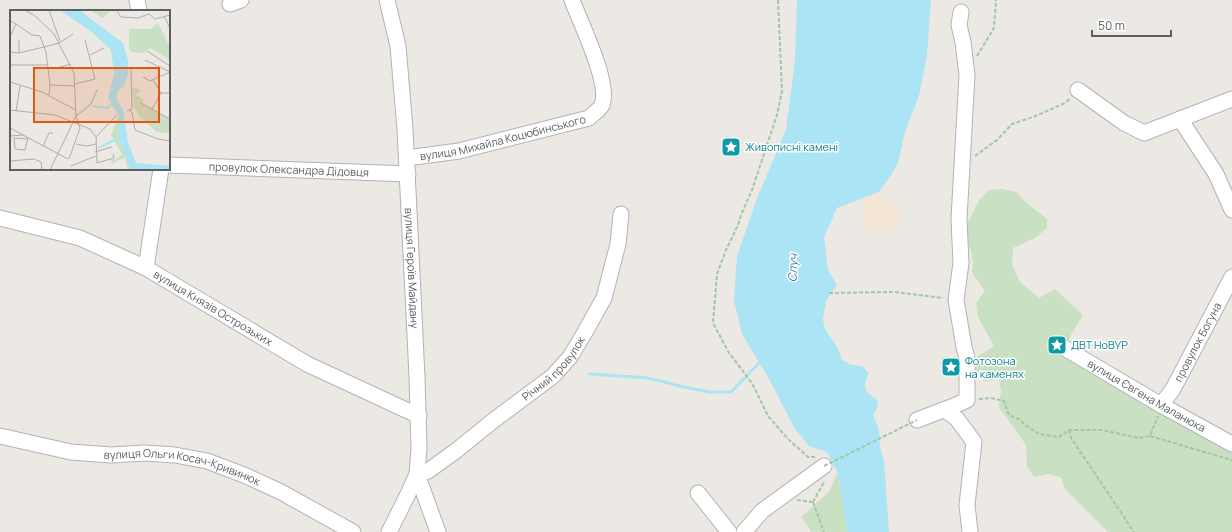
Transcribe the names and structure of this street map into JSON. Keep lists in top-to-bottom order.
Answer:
{
  "streets": {
    "street": [
      "вулиця Михайла Коцюбинського",
      "провулок Олександра Дідовця",
      "вулиця Героїв Майдану",
      "вулиця Князів Острозьких",
      "провулок Богуна",
      "Річний провулок",
      "вулиця Євгена Маланюка",
      "вулиця Ольги Косач-Кривинюк"
    ]
  },
  "crossings": [
    ["вулиця Михайла Коцюбинського", "вулиця Героїв Майдану"],
    ["провулок Олександра Дідовця", "вулиця Героїв Майдану"],
    ["вулиця Героїв Майдану", "вулиця Князів Острозьких"],
    ["вулиця Героїв Майдану", "Річний провулок"],
    ["провулок Богуна", "вулиця Євгена Маланюка"]
  ],
  "water": ["Случ"],
  "places": {
    "place": ["Живописні камені", "ДВТ НоВУР", "Фотозона на каменях"]
  },
  "scale_bar": "50 m"
}
